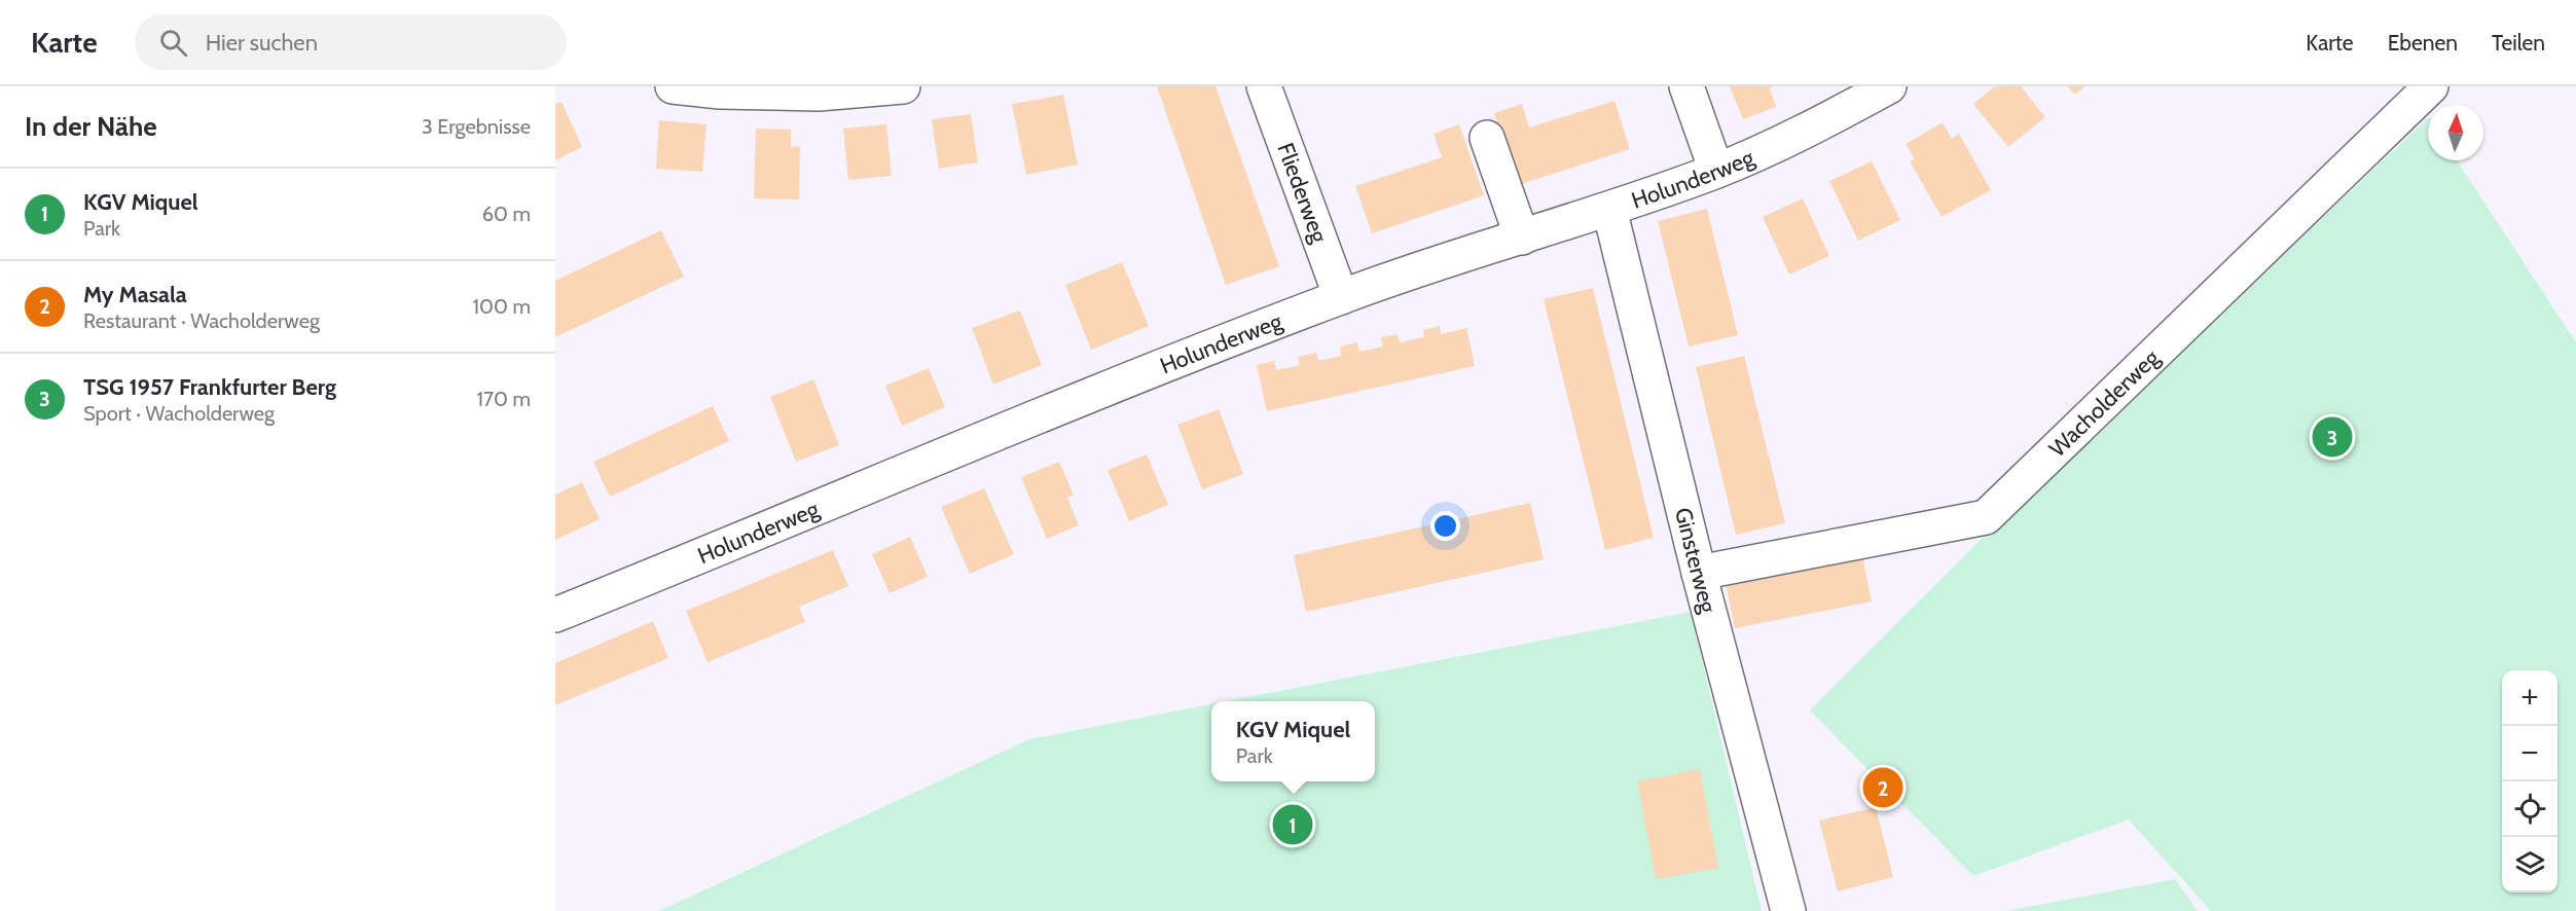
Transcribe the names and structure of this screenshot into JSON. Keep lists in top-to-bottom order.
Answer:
{
  "streets": {
    "street": [
      "Holunderweg",
      "Fliederweg",
      "Wacholderweg",
      "Ginsterweg"
    ]
  },
  "crossings": [
    ["Holunderweg", "Fliederweg"],
    ["Holunderweg", "Ginsterweg"],
    ["Wacholderweg", "Ginsterweg"]
  ],
  "north": "top",
  "page": {
    "header": "Karte",
    "search": "Hier suchen",
    "nav": ["Karte", "Ebenen", "Teilen"],
    "heading": ["In der Nähe", "3 Ergebnisse"],
    "list": [
      {
        "mark": "1",
        "name": "KGV Miquel",
        "note": "Park",
        "value": "60 m"
      },
      {
        "mark": "2",
        "name": "My Masala",
        "note": "Restaurant · Wacholderweg",
        "value": "100 m"
      },
      {
        "mark": "3",
        "name": "TSG 1957 Frankfurter Berg",
        "note": "Sport · Wacholderweg",
        "value": "170 m"
      }
    ],
    "pins": ["3", "2", "1"],
    "map_buttons": ["+", "−"],
    "popup": ["KGV Miquel", "Park"]
  }
}
